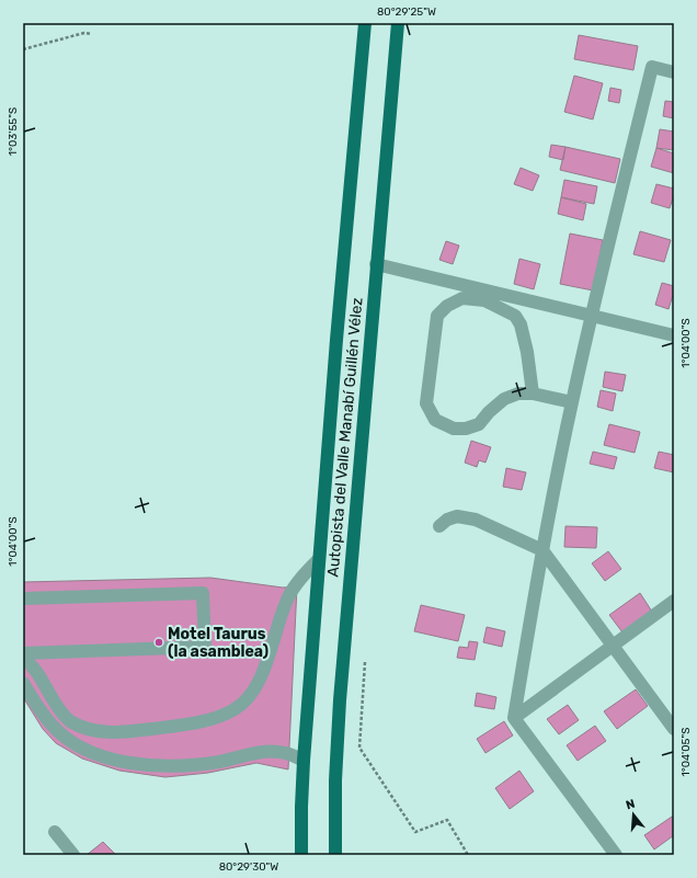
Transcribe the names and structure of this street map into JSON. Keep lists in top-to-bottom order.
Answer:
{
  "streets": {
    "main road": ["Autopista del Valle Manabí Guillén Vélez"]
  },
  "places": ["Motel Taurus (la asamblea)"],
  "north": "top",
  "coordinates": [
    "80°29'25\"W",
    "1°03'55\"S",
    "1°04'00\"S",
    "1°04'05\"S",
    "80°29'30\"W"
  ]
}
